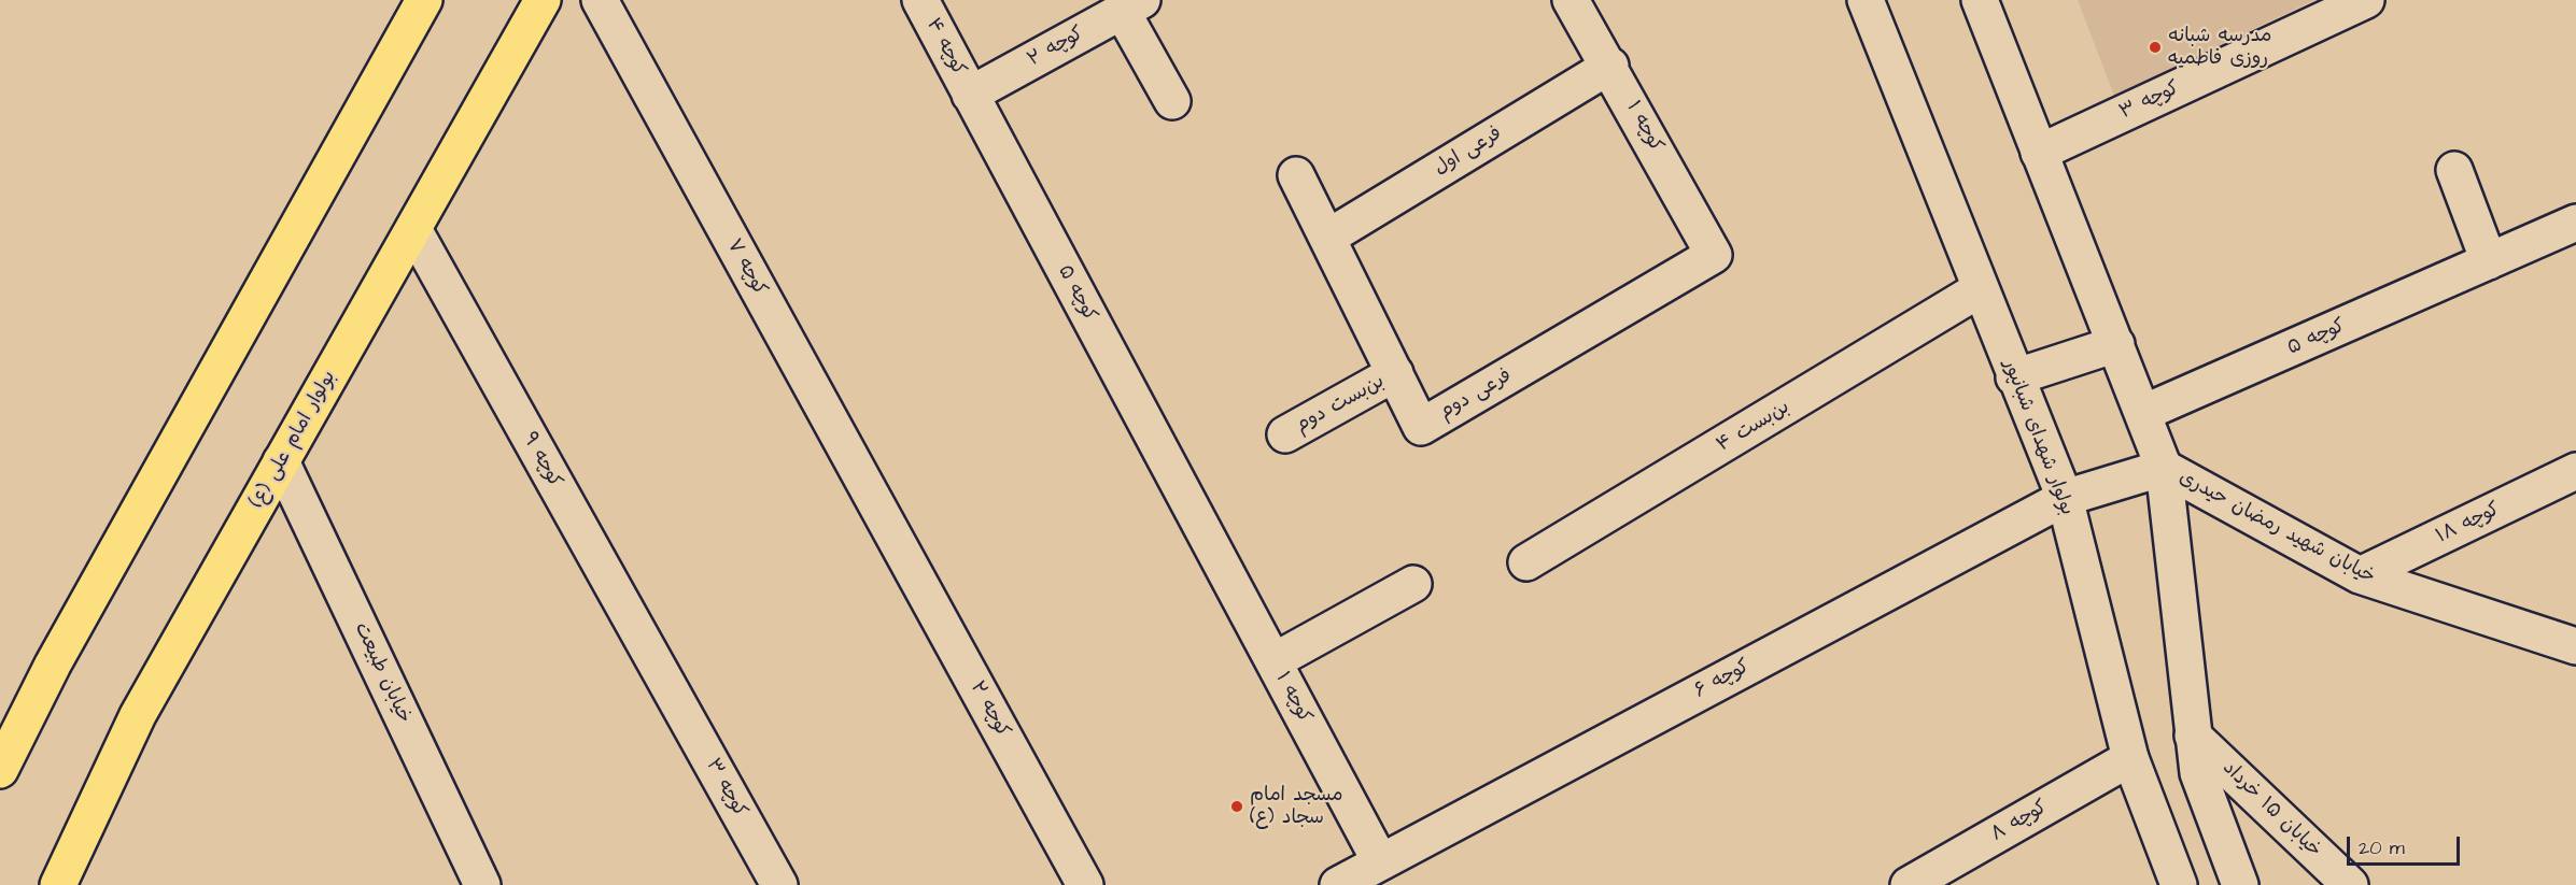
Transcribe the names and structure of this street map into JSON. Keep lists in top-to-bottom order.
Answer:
{
  "streets": {
    "main road": ["بولوار امام علی (ع)"],
    "street": [
      "کوچه ۴",
      "کوچه ۲",
      "کوچه ۳",
      "کوچه ۱",
      "فرعی اول",
      "کوچه ۷",
      "کوچه ۵",
      "فرعی دوم",
      "بن‌بست دوم",
      "بن‌بست ۴",
      "بولوار شهدای شبانپور",
      "کوچه ۹",
      "کوچه ۱۸",
      "خیابان شهید رمضان حیدری",
      "خیابان طبیعت",
      "کوچه ۶",
      "خیابان ۱۵ خرداد",
      "کوچه ۸"
    ]
  },
  "crossings": [
    ["کوچه ۴", "کوچه ۲"],
    ["کوچه ۴", "کوچه ۵"],
    ["کوچه ۲", "کوچه ۷"],
    ["کوچه ۲", "کوچه ۵"],
    ["کوچه ۳", "کوچه ۹"],
    ["کوچه ۱", "فرعی اول"],
    ["کوچه ۱", "کوچه ۵"],
    ["کوچه ۱", "فرعی دوم"],
    ["کوچه ۱", "کوچه ۶"],
    ["فرعی اول", "فرعی دوم"],
    ["فرعی دوم", "بن‌بست دوم"],
    ["بن‌بست ۴", "بولوار شهدای شبانپور"],
    ["بولوار شهدای شبانپور", "کوچه ۶"],
    ["بولوار شهدای شبانپور", "کوچه ۸"],
    ["بولوار امام علی (ع)", "کوچه ۹"],
    ["بولوار امام علی (ع)", "خیابان طبیعت"],
    ["کوچه ۱۸", "خیابان شهید رمضان حیدری"],
    ["خیابان شهید رمضان حیدری", "کوچه ۶"]
  ],
  "places": ["مدرسه شبانه روزی فاطمیه", "مسجد امام سجاد (ع)"],
  "scale_bar": "20 m"
}
